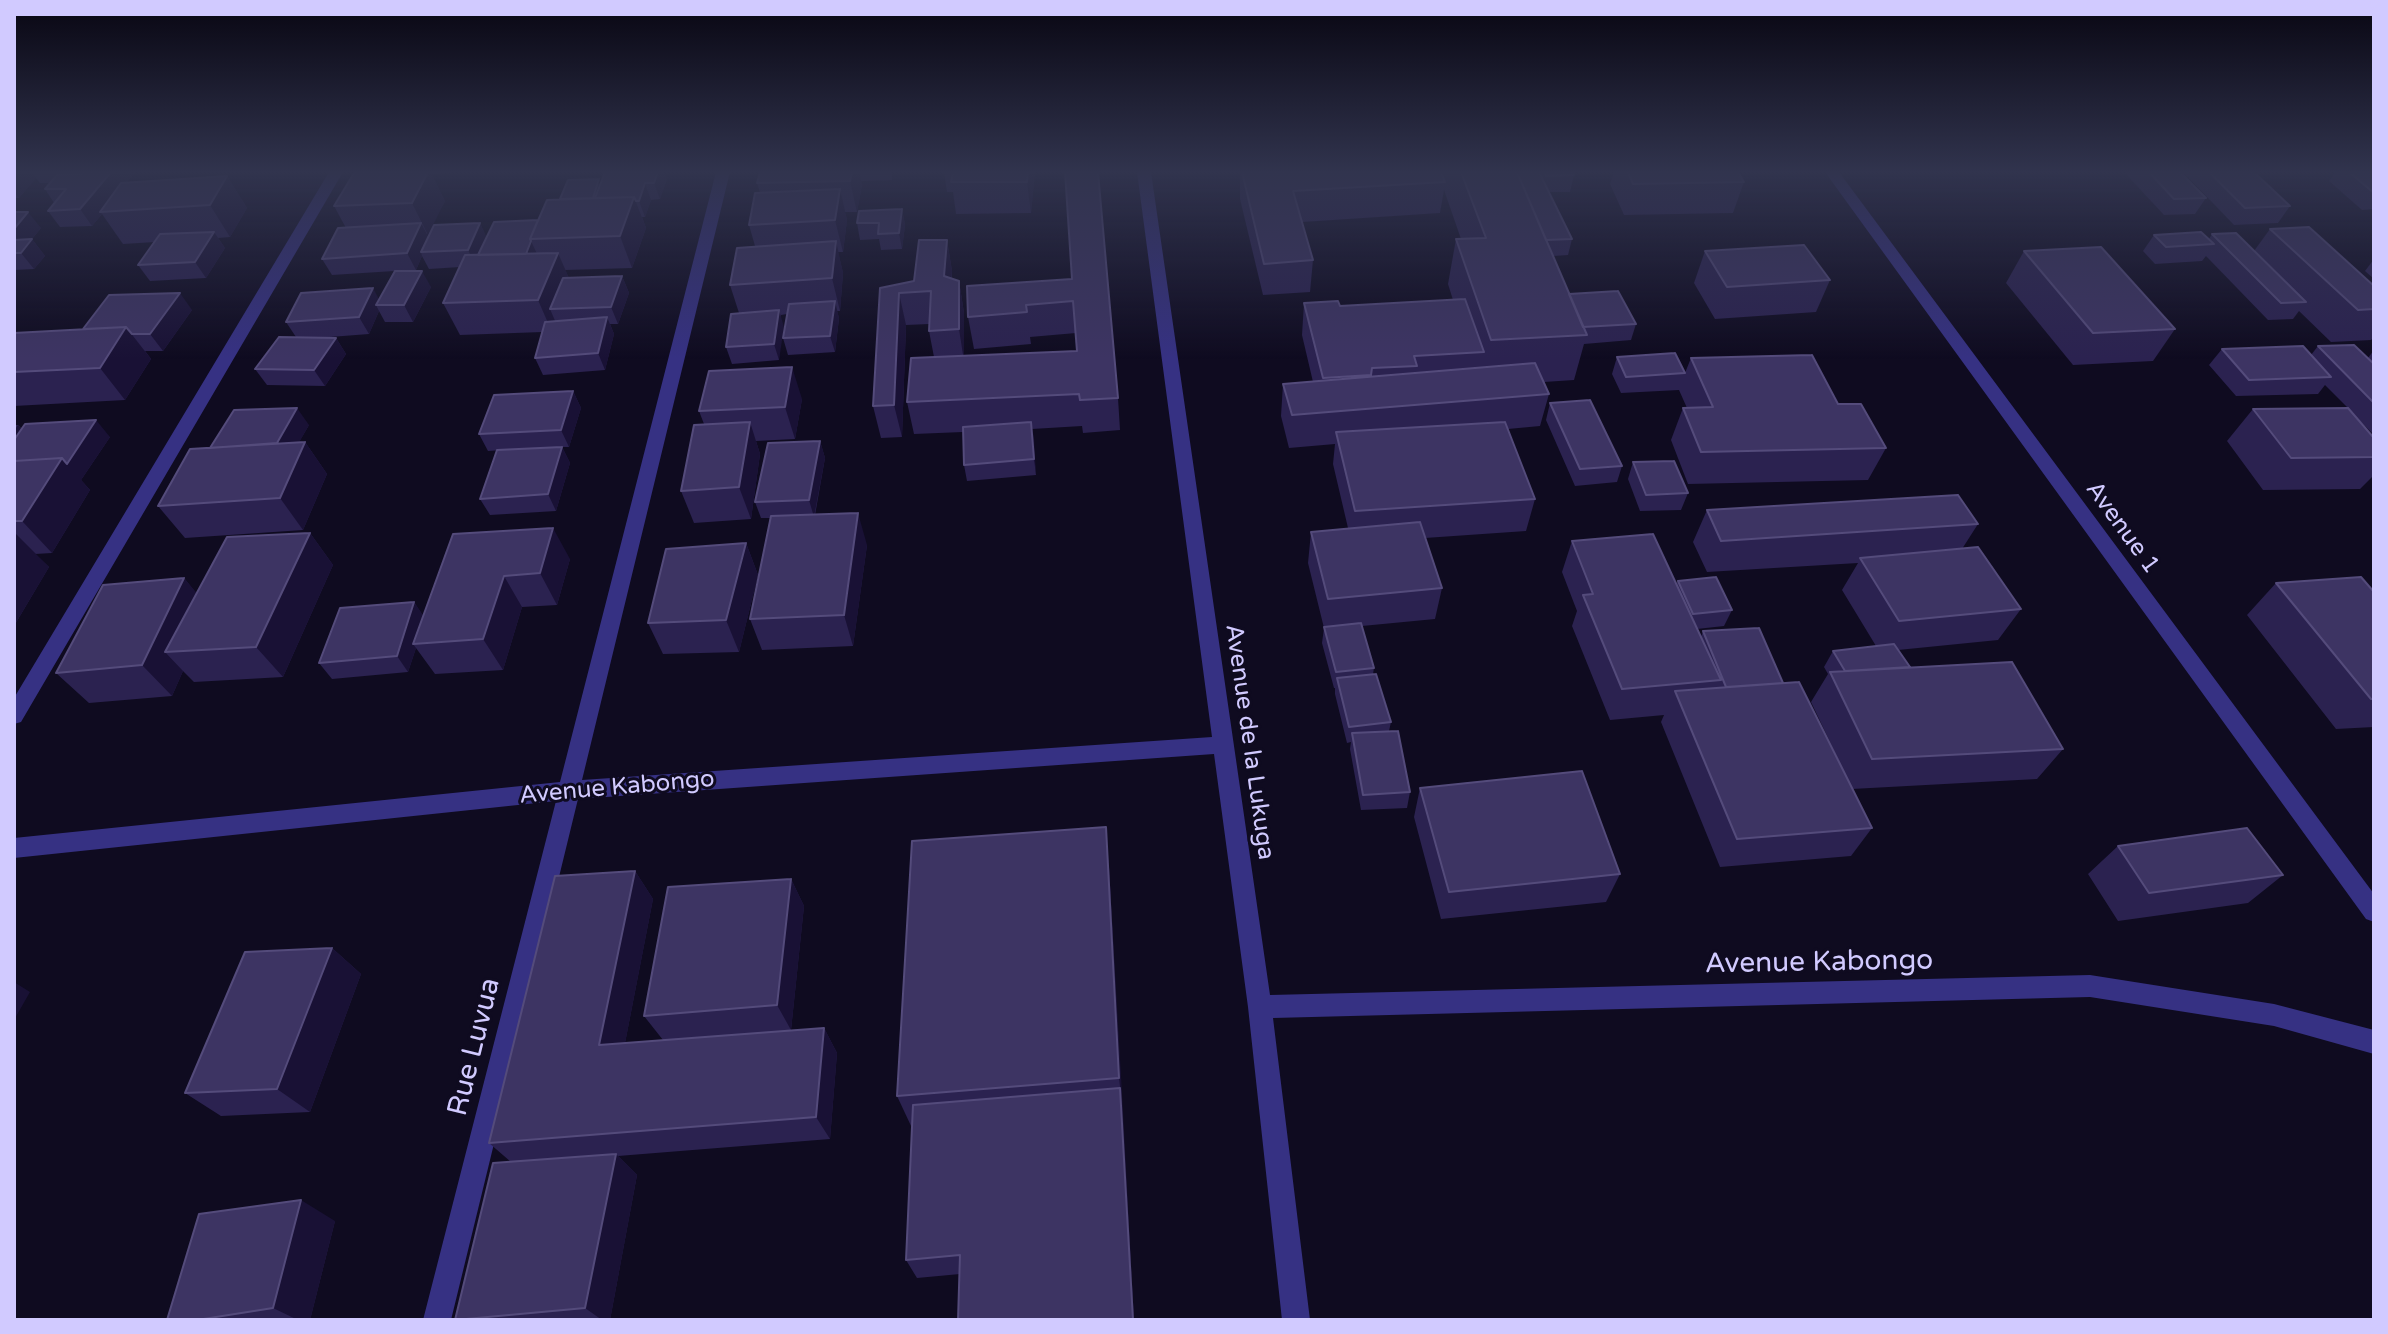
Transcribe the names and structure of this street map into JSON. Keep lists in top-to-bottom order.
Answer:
{
  "streets": {
    "street": [
      "Avenue 1",
      "Avenue de la Lukuga",
      "Avenue Kabongo",
      "Rue Luvua"
    ]
  },
  "crossings": [
    ["Avenue de la Lukuga", "Avenue Kabongo"],
    ["Avenue Kabongo", "Rue Luvua"]
  ]
}
